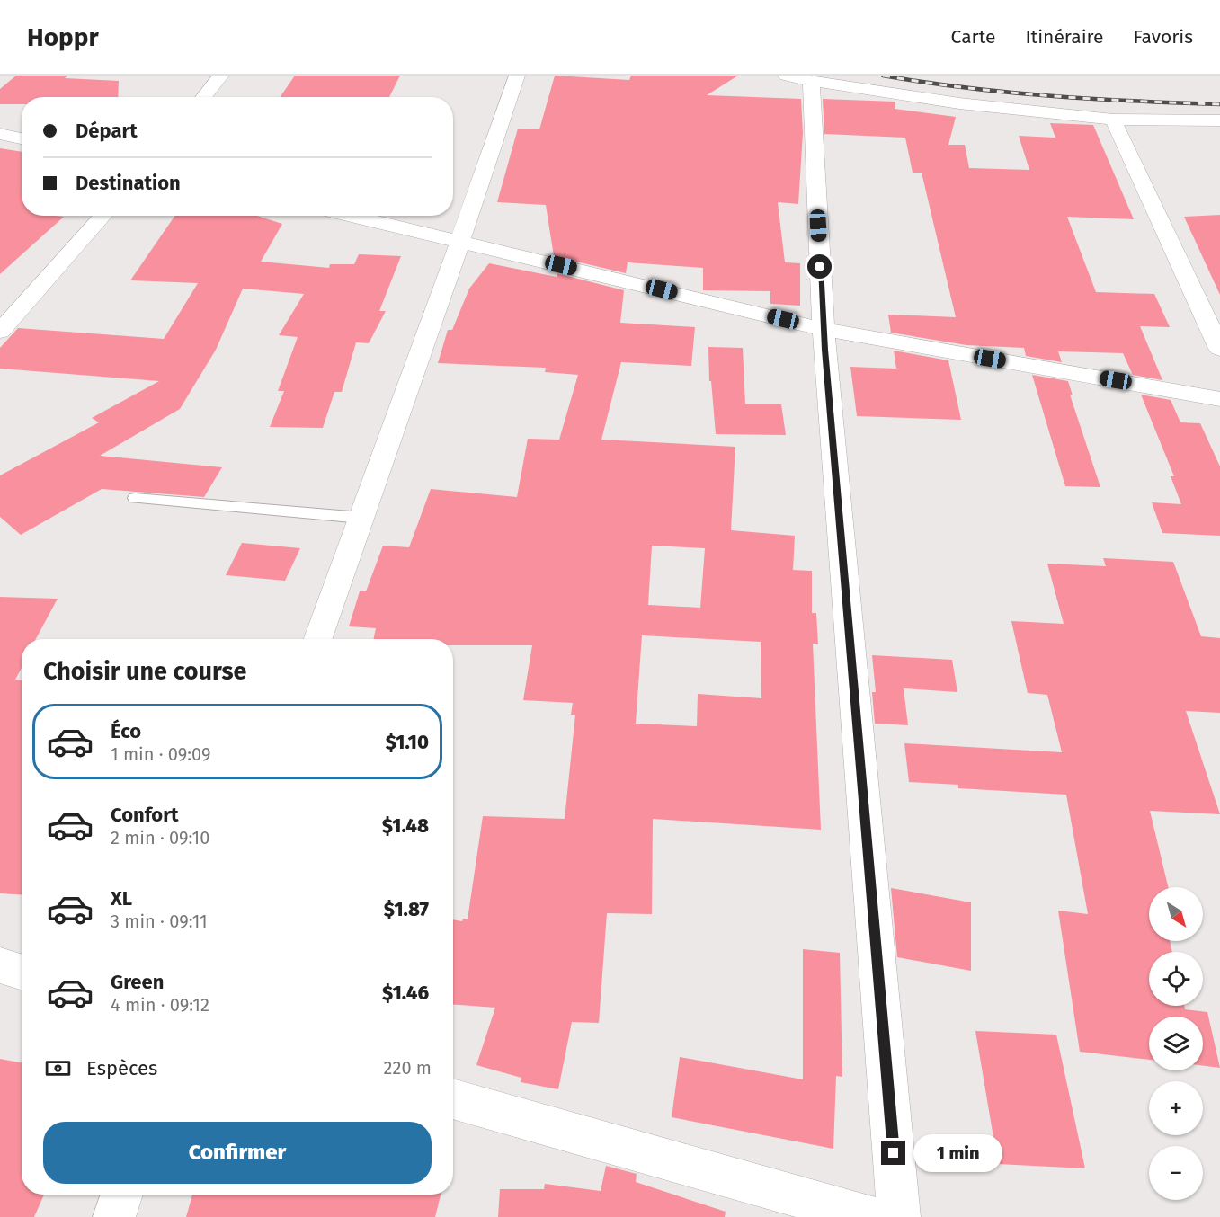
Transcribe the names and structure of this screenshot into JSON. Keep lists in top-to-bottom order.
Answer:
{
  "north": "bottom right",
  "page": {
    "header": "Hoppr",
    "nav": ["Carte", "Itinéraire", "Favoris"],
    "banner": ["Départ", "Destination"],
    "heading": "Choisir une course",
    "list": [
      {
        "name": "Éco",
        "note": "1 min · 09:09",
        "value": "$1.10"
      },
      {
        "name": "Confort",
        "note": "2 min · 09:10",
        "value": "$1.48"
      },
      {
        "name": "XL",
        "note": "3 min · 09:11",
        "value": "$1.87"
      },
      {
        "name": "Green",
        "note": "4 min · 09:12",
        "value": "$1.46"
      }
    ],
    "map_buttons": ["+", "−"],
    "pay": ["Espèces", "220 m"],
    "buttons": "Confirmer",
    "bubble": "1 min"
  }
}
